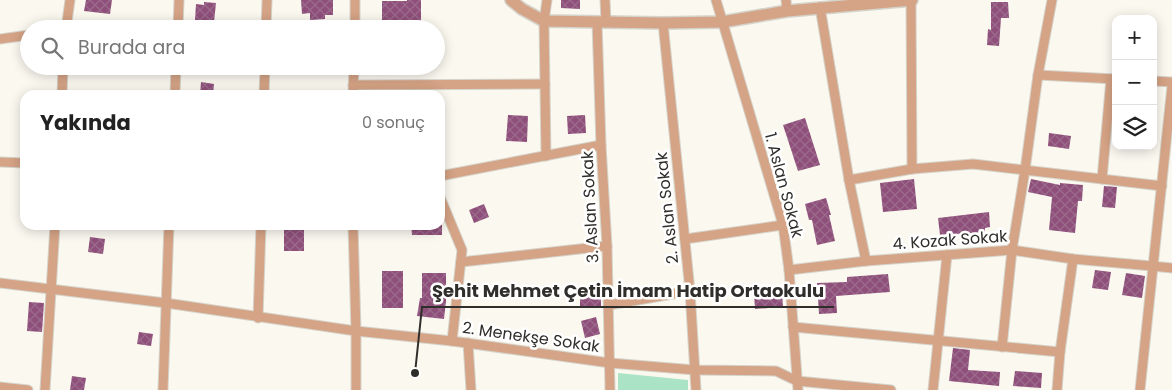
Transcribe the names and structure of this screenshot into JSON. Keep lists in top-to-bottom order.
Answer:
{
  "streets": {
    "street": [
      "1. Aslan Sokak",
      "3. Aslan Sokak",
      "2. Aslan Sokak",
      "4. Kozak Sokak",
      "2. Menekşe Sokak"
    ]
  },
  "crossings": [
    ["1. Aslan Sokak", "4. Kozak Sokak"],
    ["1. Aslan Sokak", "2. Menekşe Sokak"],
    ["3. Aslan Sokak", "2. Menekşe Sokak"],
    ["2. Aslan Sokak", "2. Menekşe Sokak"]
  ],
  "places": ["Şehit Mehmet Çetin İmam Hatip Ortaokulu"],
  "page": {
    "map_buttons": ["+", "−"],
    "search": "Burada ara",
    "heading": ["Yakında", "0 sonuç"]
  }
}
